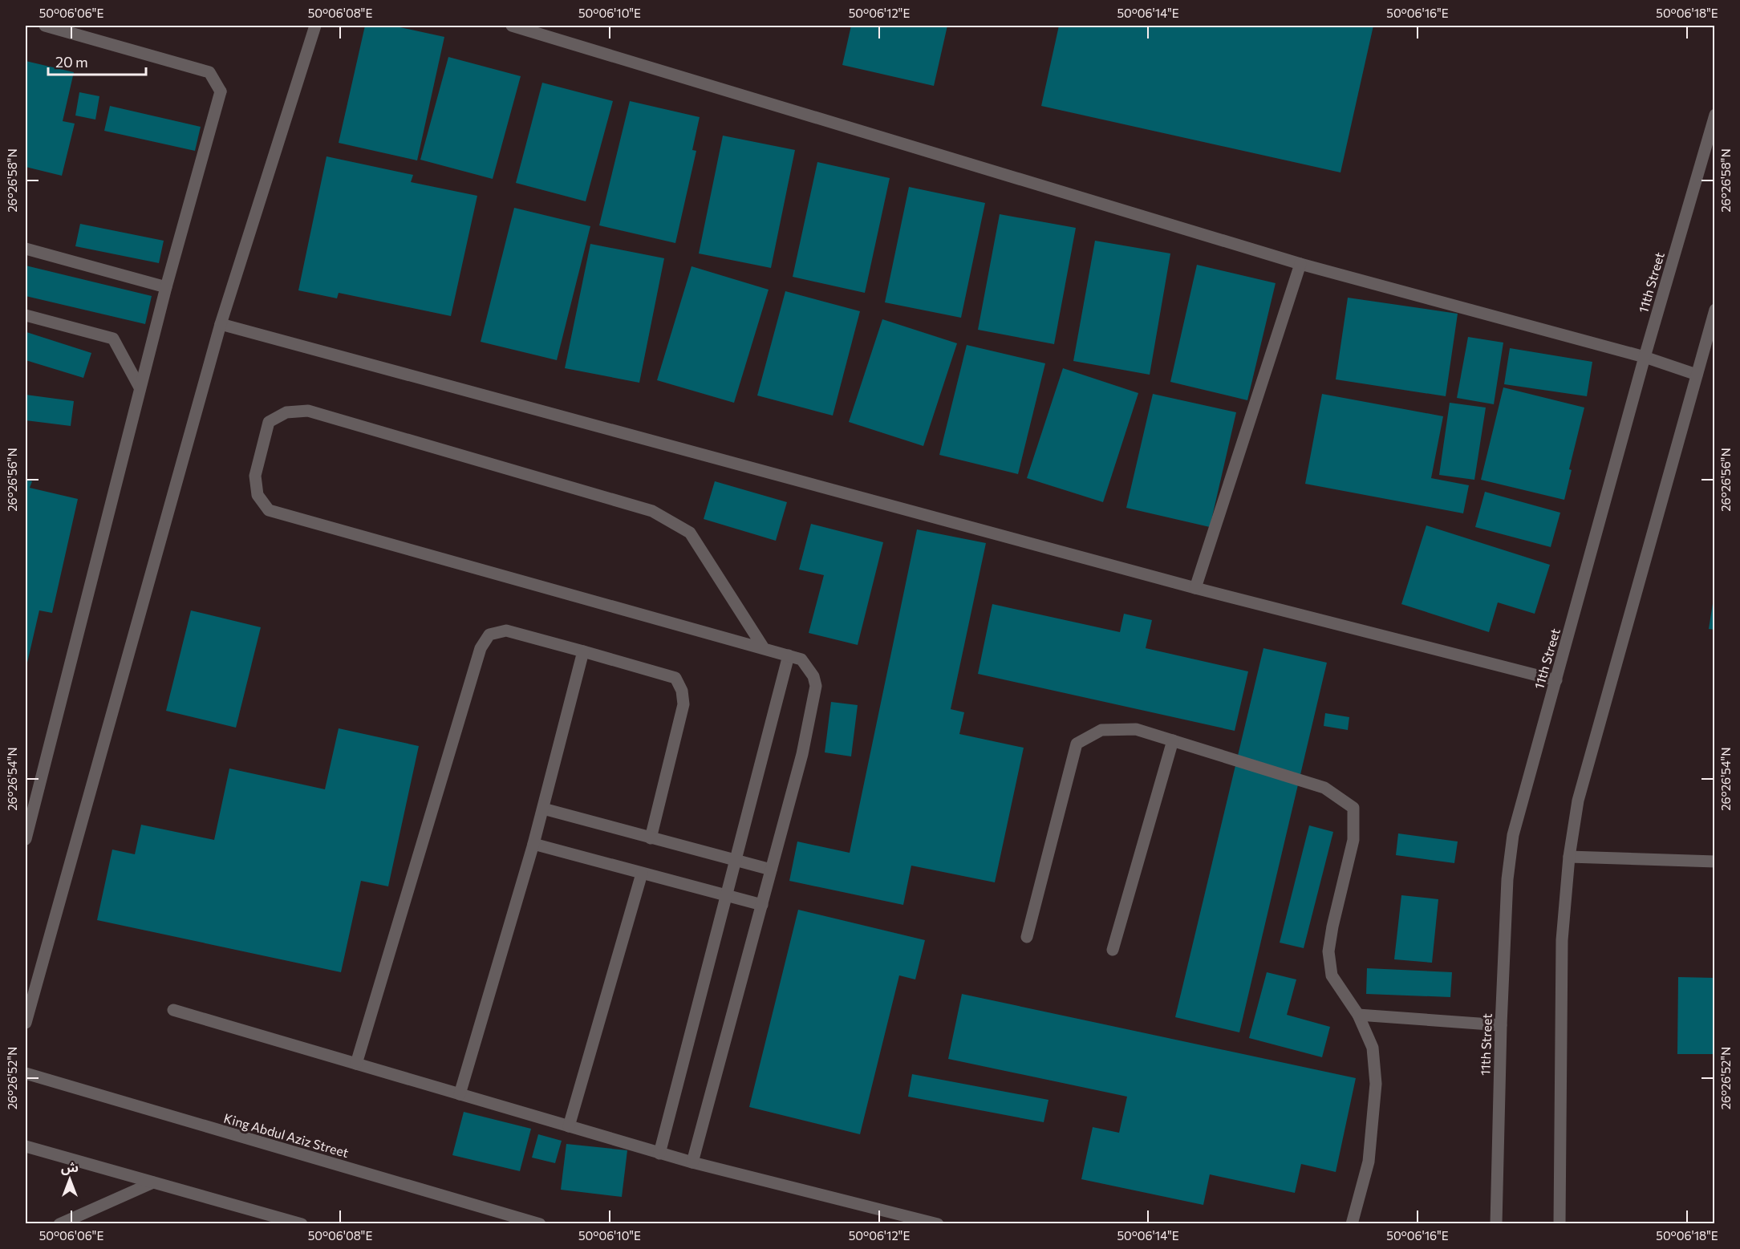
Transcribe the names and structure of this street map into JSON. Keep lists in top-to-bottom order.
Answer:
{
  "streets": {
    "street": ["11th Street", "King Abdul Aziz Street"]
  },
  "scale_bar": "20 m",
  "north": "top",
  "coordinates": [
    "50°06'06\"E",
    "50°06'08\"E",
    "50°06'10\"E",
    "50°06'12\"E",
    "50°06'14\"E",
    "50°06'16\"E",
    "50°06'18\"E",
    "26°26'58\"N",
    "26°26'56\"N",
    "26°26'54\"N",
    "26°26'52\"N"
  ]
}
